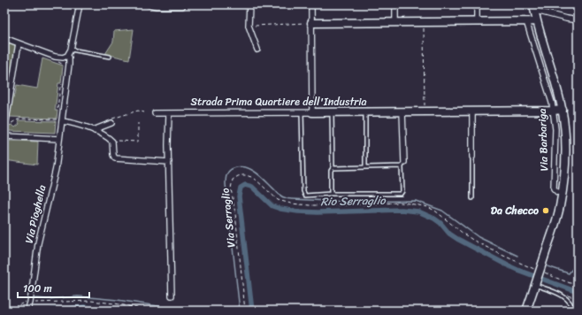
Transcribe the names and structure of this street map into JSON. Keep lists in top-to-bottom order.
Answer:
{
  "streets": {
    "street": ["Strada Prima Quartiere dell'Industria", "Via Barbariga", "Via Pioghella"],
    "path": ["Via Serraglio"]
  },
  "crossings": [
    ["Strada Prima Quartiere dell'Industria", "Via Barbariga"],
    ["Via Barbariga", "Via Serraglio"]
  ],
  "water": ["Rio Serraglio"],
  "places": ["Da Checco"],
  "scale_bar": "100 m"
}
